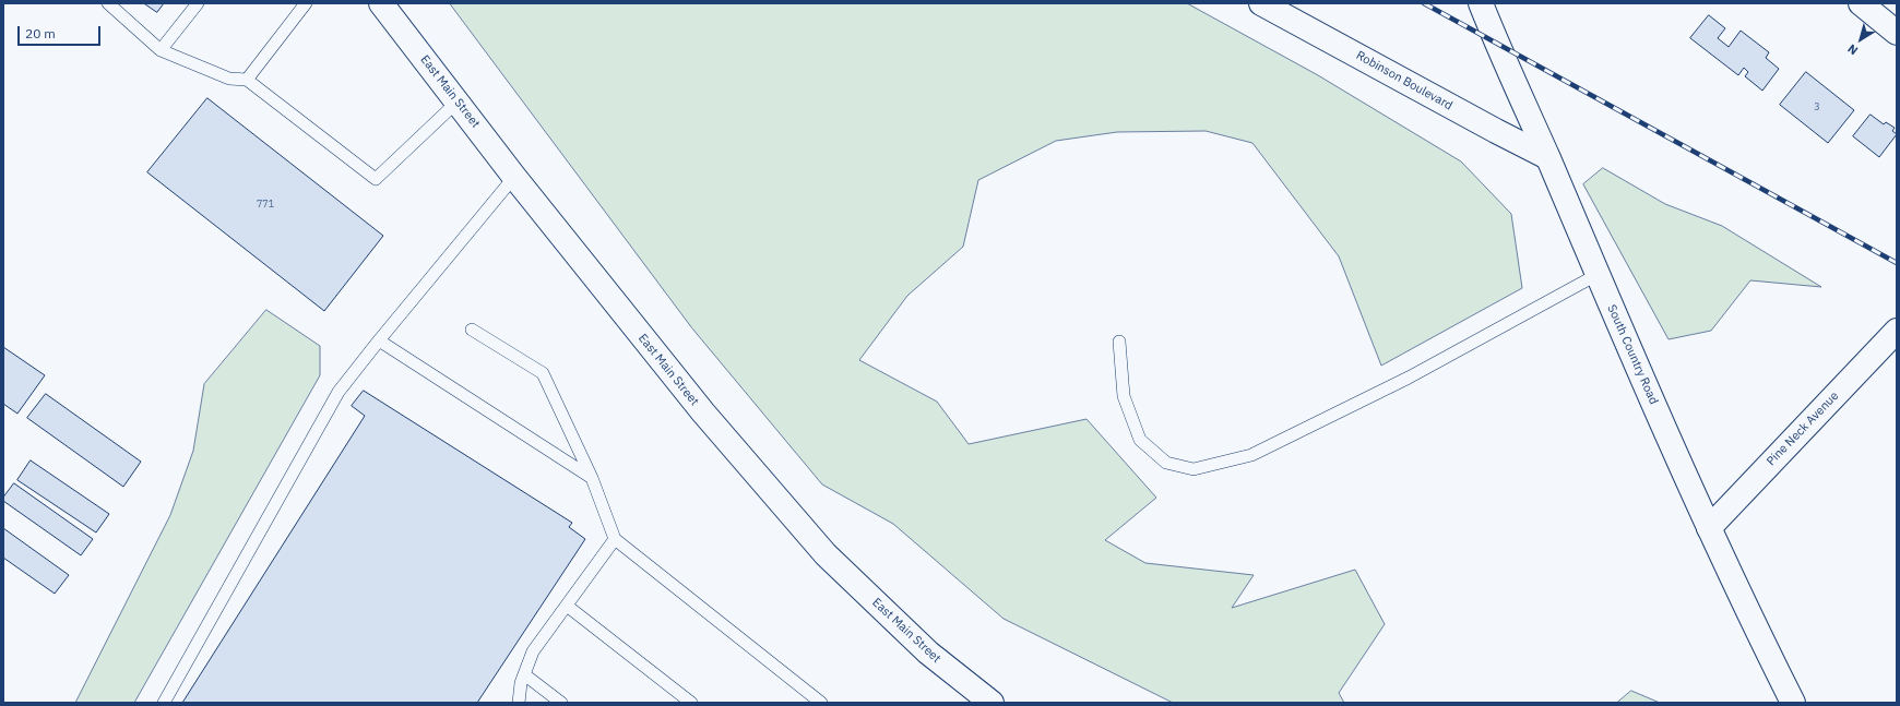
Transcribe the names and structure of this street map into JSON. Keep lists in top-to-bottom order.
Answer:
{
  "streets": {
    "main road": [
      "Robinson Boulevard",
      "East Main Street",
      "South Country Road",
      "Pine Neck Avenue"
    ]
  },
  "crossings": [
    ["Robinson Boulevard", "South Country Road"],
    ["South Country Road", "Pine Neck Avenue"]
  ],
  "house_numbers": ["3", "771"],
  "scale_bar": "20 m",
  "north": "bottom left"
}
